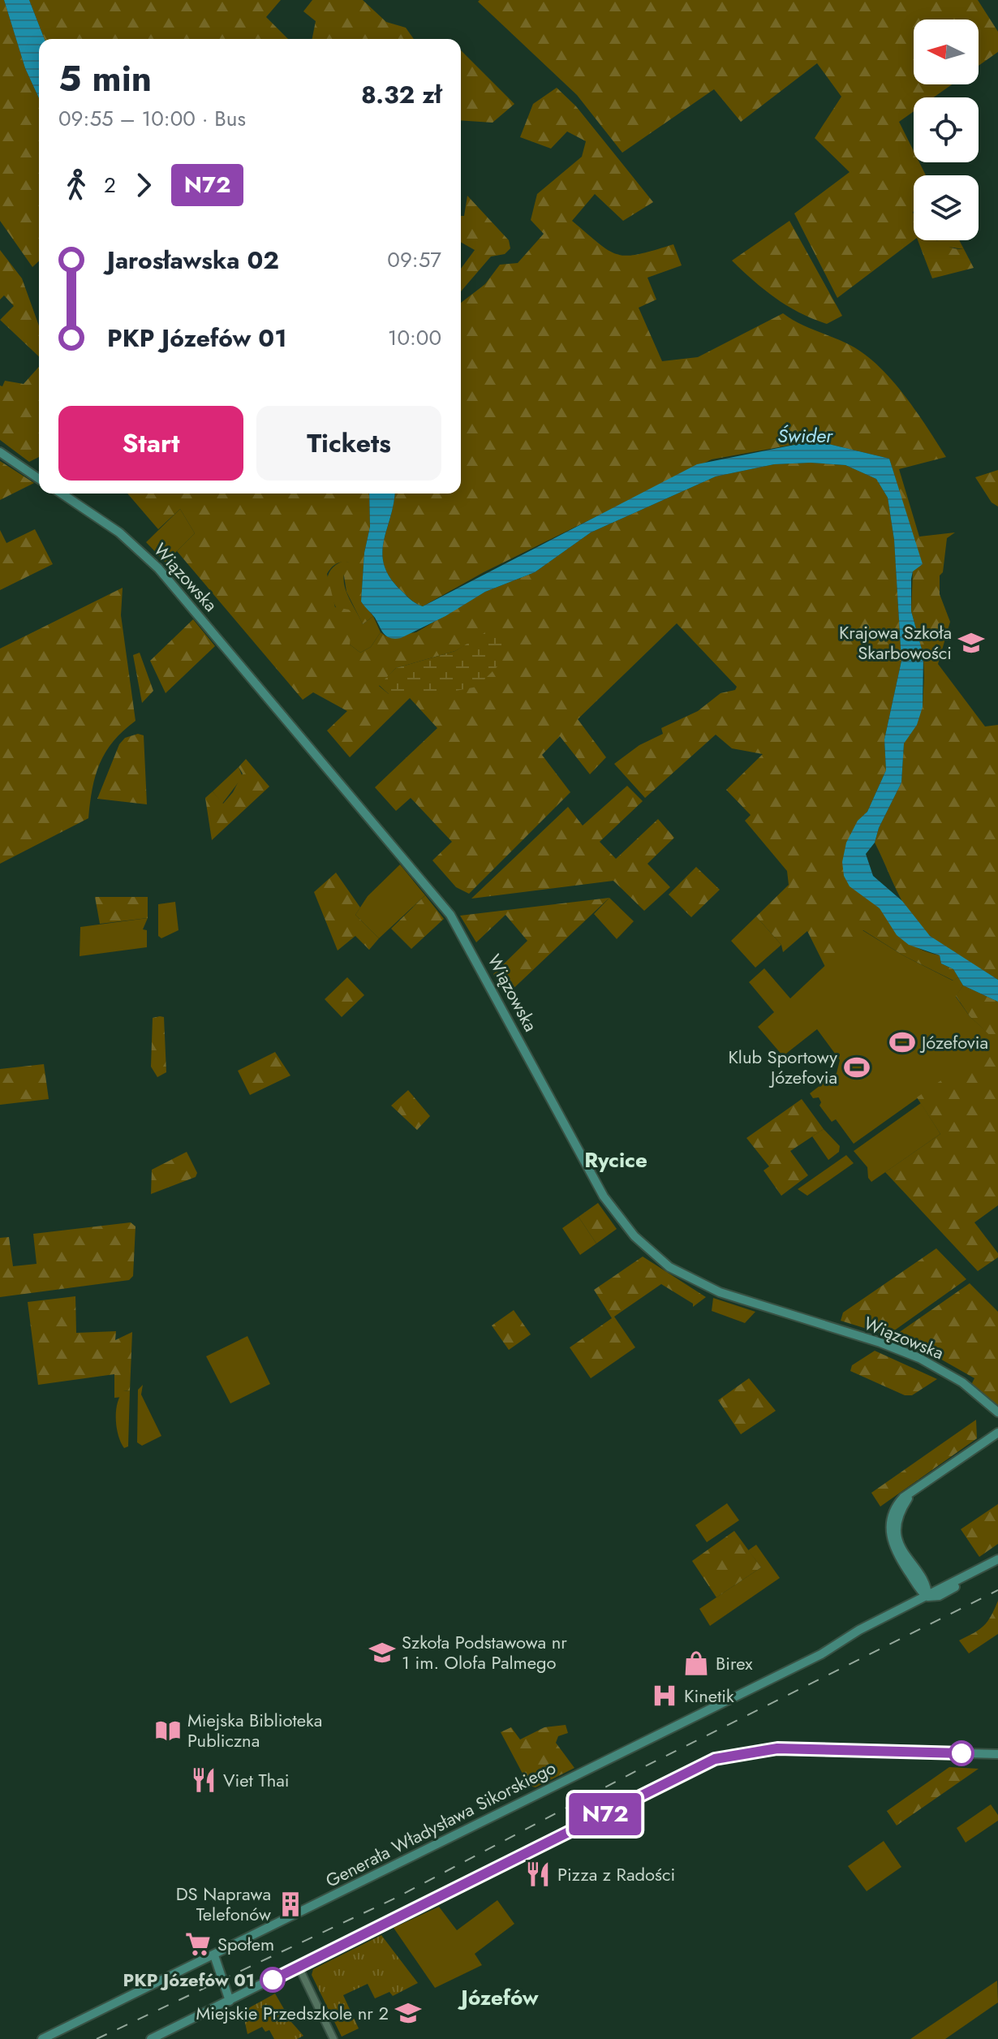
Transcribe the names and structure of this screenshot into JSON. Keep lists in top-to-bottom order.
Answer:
{
  "streets": {
    "main road": ["Wiązowska", "Generała Władysława Sikorskiego"]
  },
  "districts": ["Rycice", "Józefów"],
  "water": ["Świder"],
  "places": {
    "school or university": ["Krajowa Szkoła Skarbowości", "Szkoła Podstawowa nr 1 im. Olofa Palmego", "Miejskie Przedszkole nr 2"],
    "sports": ["Józefovia", "Klub Sportowy Józefovia"],
    "shop": ["Birex"],
    "hospital": ["Kinetik"],
    "library": ["Miejska Biblioteka Publiczna"],
    "restaurant": ["Viet Thai", "Pizza z Radości"],
    "building": ["DS Naprawa Telefonów"],
    "supermarket": ["Społem"],
    "other": ["PKP Józefów 01"]
  },
  "lines": ["bus line N72"],
  "north": "left",
  "page": {
    "on_map": "N72",
    "heading": ["5 min", "09:55 – 10:00 · Bus", "8.32 zł"],
    "legs": ["2", "N72"],
    "list": [
      {
        "name": "Jarosławska 02",
        "value": "09:57"
      },
      {
        "name": "PKP Józefów 01",
        "value": "10:00"
      }
    ],
    "buttons": ["Start", "Tickets"]
  }
}
